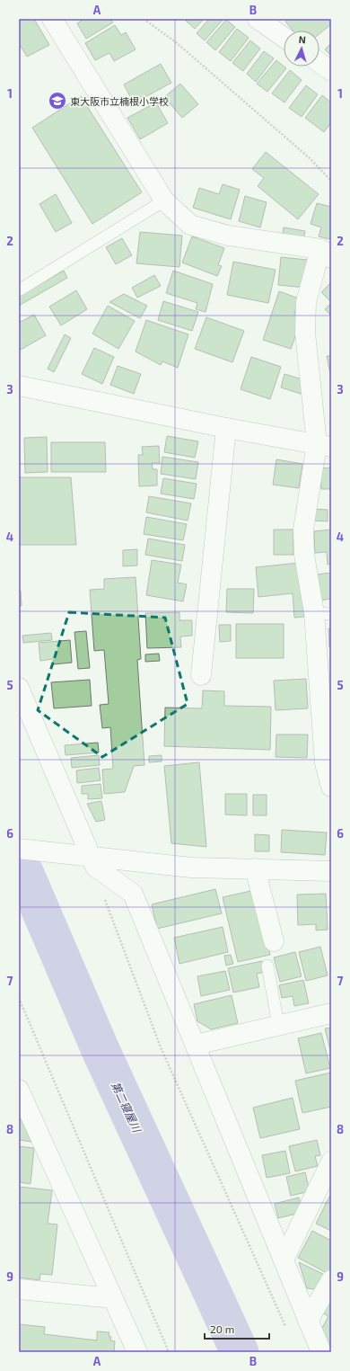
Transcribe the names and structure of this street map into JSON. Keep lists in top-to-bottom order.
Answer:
{
  "water": ["第二寝屋川"],
  "places": {
    "school or university": ["東大阪市立楠根小学校"]
  },
  "scale_bar": "20 m",
  "north": "top",
  "grid": {
    "columns": ["A", "B"],
    "rows": [
      "1",
      "2",
      "3",
      "4",
      "5",
      "6",
      "7",
      "8",
      "9"
    ]
  }
}
